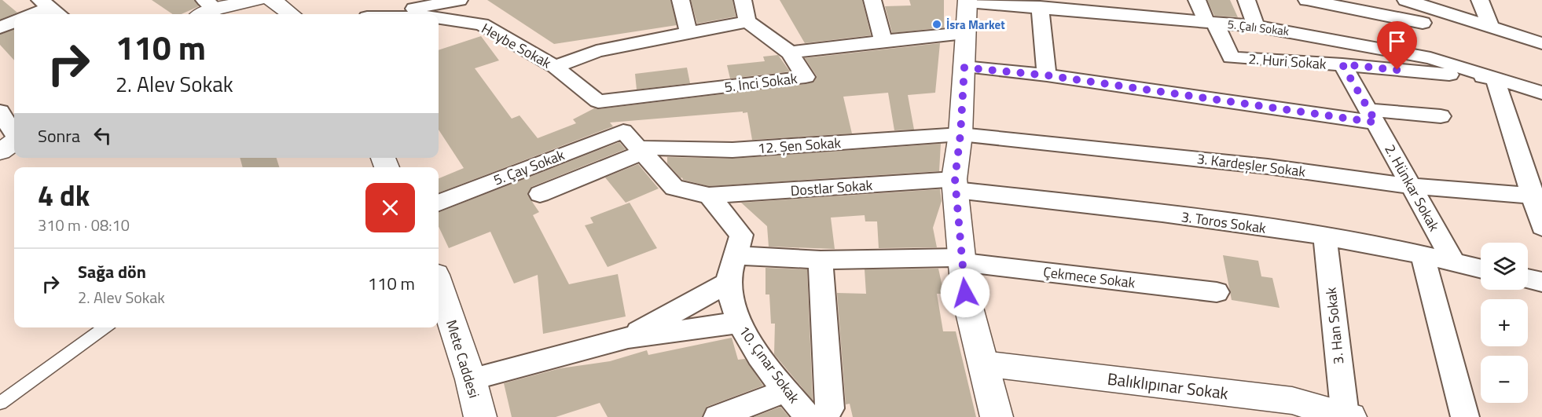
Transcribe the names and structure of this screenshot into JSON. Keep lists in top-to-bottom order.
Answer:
{
  "streets": {
    "main road": ["Mete Caddesi", "Balıklıpınar Sokak"],
    "street": [
      "5. Çalı Sokak",
      "Heybe Sokak",
      "2. Huri Sokak",
      "5. İnci Sokak",
      "12. Şen Sokak",
      "3. Kardeşler Sokak",
      "5. Çay Sokak",
      "Dostlar Sokak",
      "2. Hünkar Sokak",
      "3. Toros Sokak",
      "Çekmece Sokak",
      "3. Han Sokak",
      "10. Çınar Sokak"
    ]
  },
  "crossings": [
    ["5. Çalı Sokak", "2. Huri Sokak"],
    ["Heybe Sokak", "5. İnci Sokak"],
    ["2. Huri Sokak", "2. Hünkar Sokak"],
    ["12. Şen Sokak", "3. Kardeşler Sokak"],
    ["12. Şen Sokak", "5. Çay Sokak"],
    ["3. Kardeşler Sokak", "2. Hünkar Sokak"],
    ["Dostlar Sokak", "3. Toros Sokak"],
    ["Dostlar Sokak", "10. Çınar Sokak"],
    ["2. Hünkar Sokak", "3. Toros Sokak"],
    ["3. Toros Sokak", "3. Han Sokak"],
    ["3. Han Sokak", "Balıklıpınar Sokak"]
  ],
  "places": ["İsra Market"],
  "page": {
    "turn": ["110 m", "2. Alev Sokak"],
    "then": "Sonra",
    "heading": ["4 dk", "310 m · 08:10"],
    "map_buttons": ["+", "−"],
    "list": [
      {
        "name": "Sağa dön",
        "note": "2. Alev Sokak",
        "value": "110 m"
      }
    ]
  }
}
